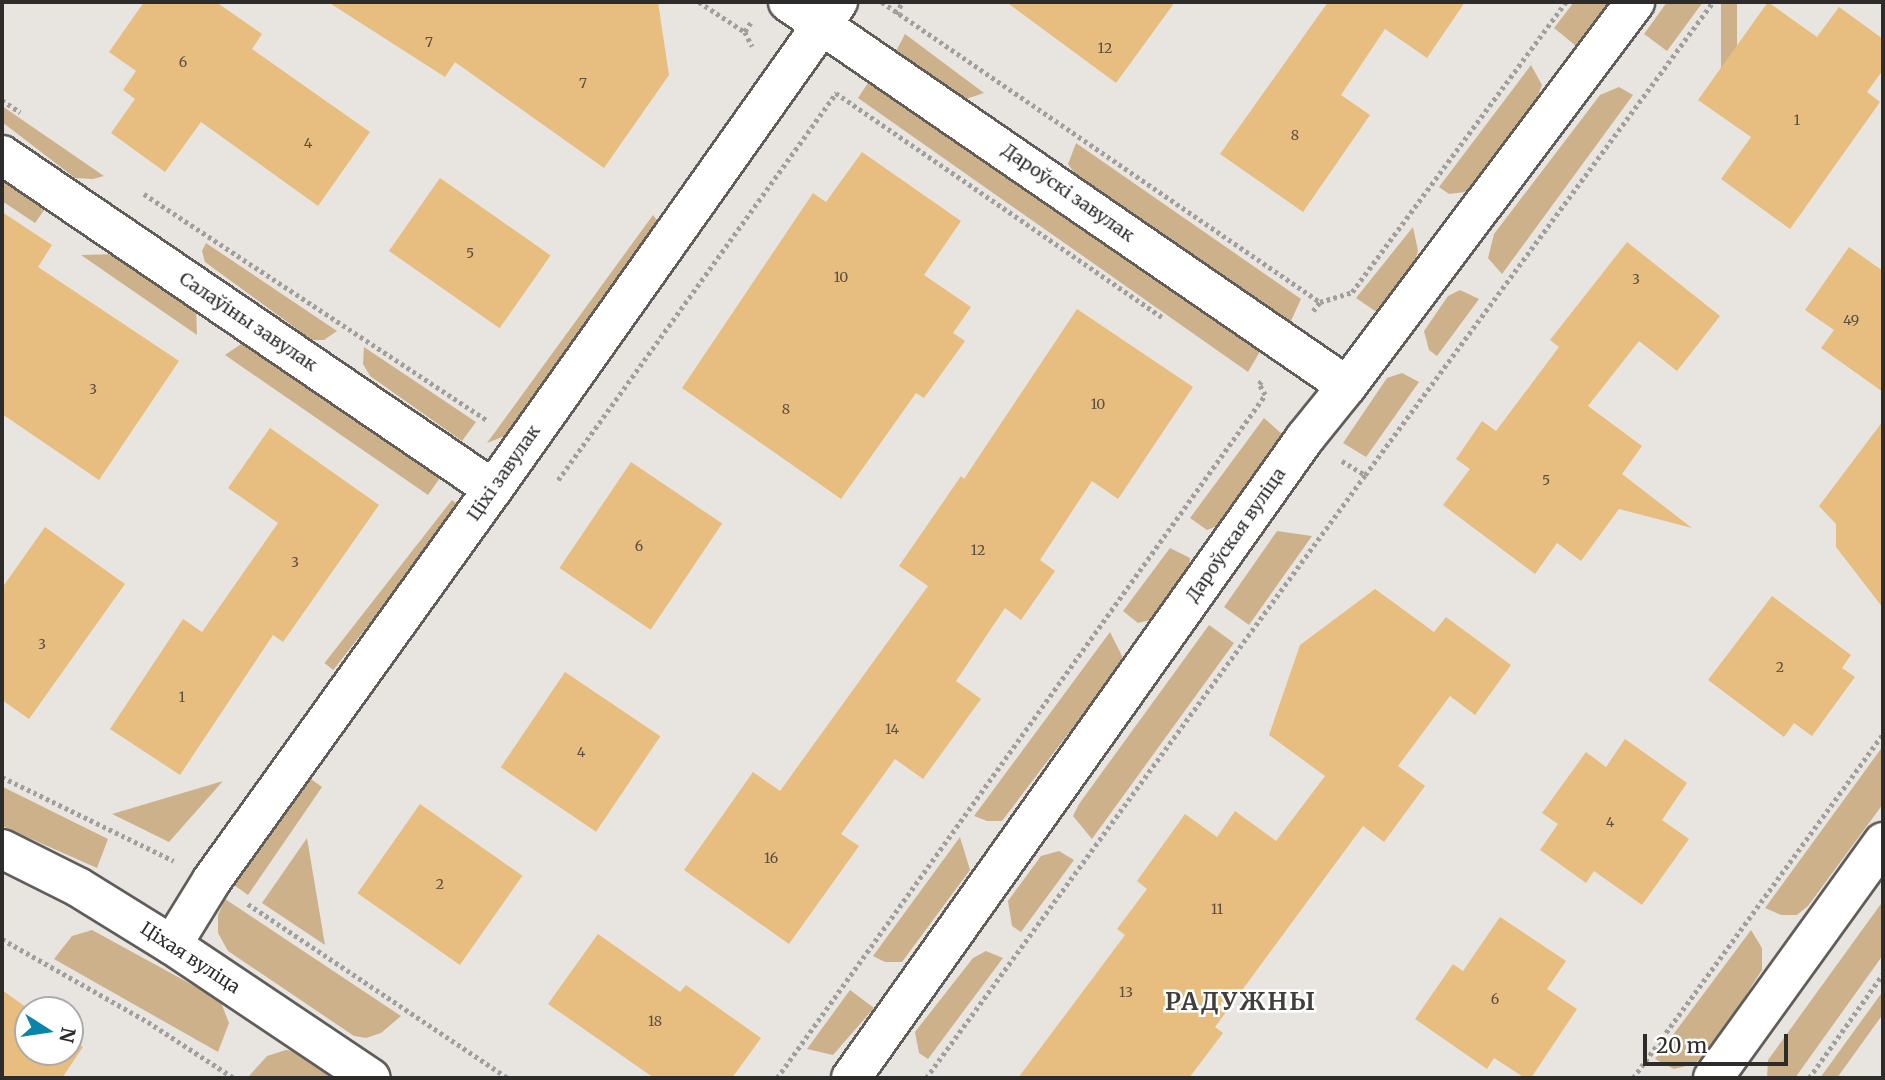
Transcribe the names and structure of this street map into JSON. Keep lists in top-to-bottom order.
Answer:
{
  "streets": {
    "street": [
      "Дароўскі завулак",
      "Салаўіны завулак",
      "Ціхі завулак",
      "Дароўская вуліца",
      "Ціхая вуліца"
    ]
  },
  "crossings": [
    ["Дароўскі завулак", "Ціхі завулак"],
    ["Дароўскі завулак", "Дароўская вуліца"],
    ["Салаўіны завулак", "Ціхі завулак"],
    ["Ціхі завулак", "Ціхая вуліца"]
  ],
  "districts": ["РАДУЖНЫ"],
  "house_numbers": [
    "7",
    "12",
    "6",
    "7",
    "1",
    "8",
    "4",
    "5",
    "10",
    "3",
    "49",
    "3",
    "10",
    "8",
    "5",
    "6",
    "12",
    "3",
    "3",
    "2",
    "1",
    "14",
    "4",
    "4",
    "16",
    "2",
    "11",
    "13",
    "6",
    "18"
  ],
  "scale_bar": "20 m",
  "north": "right"
}
